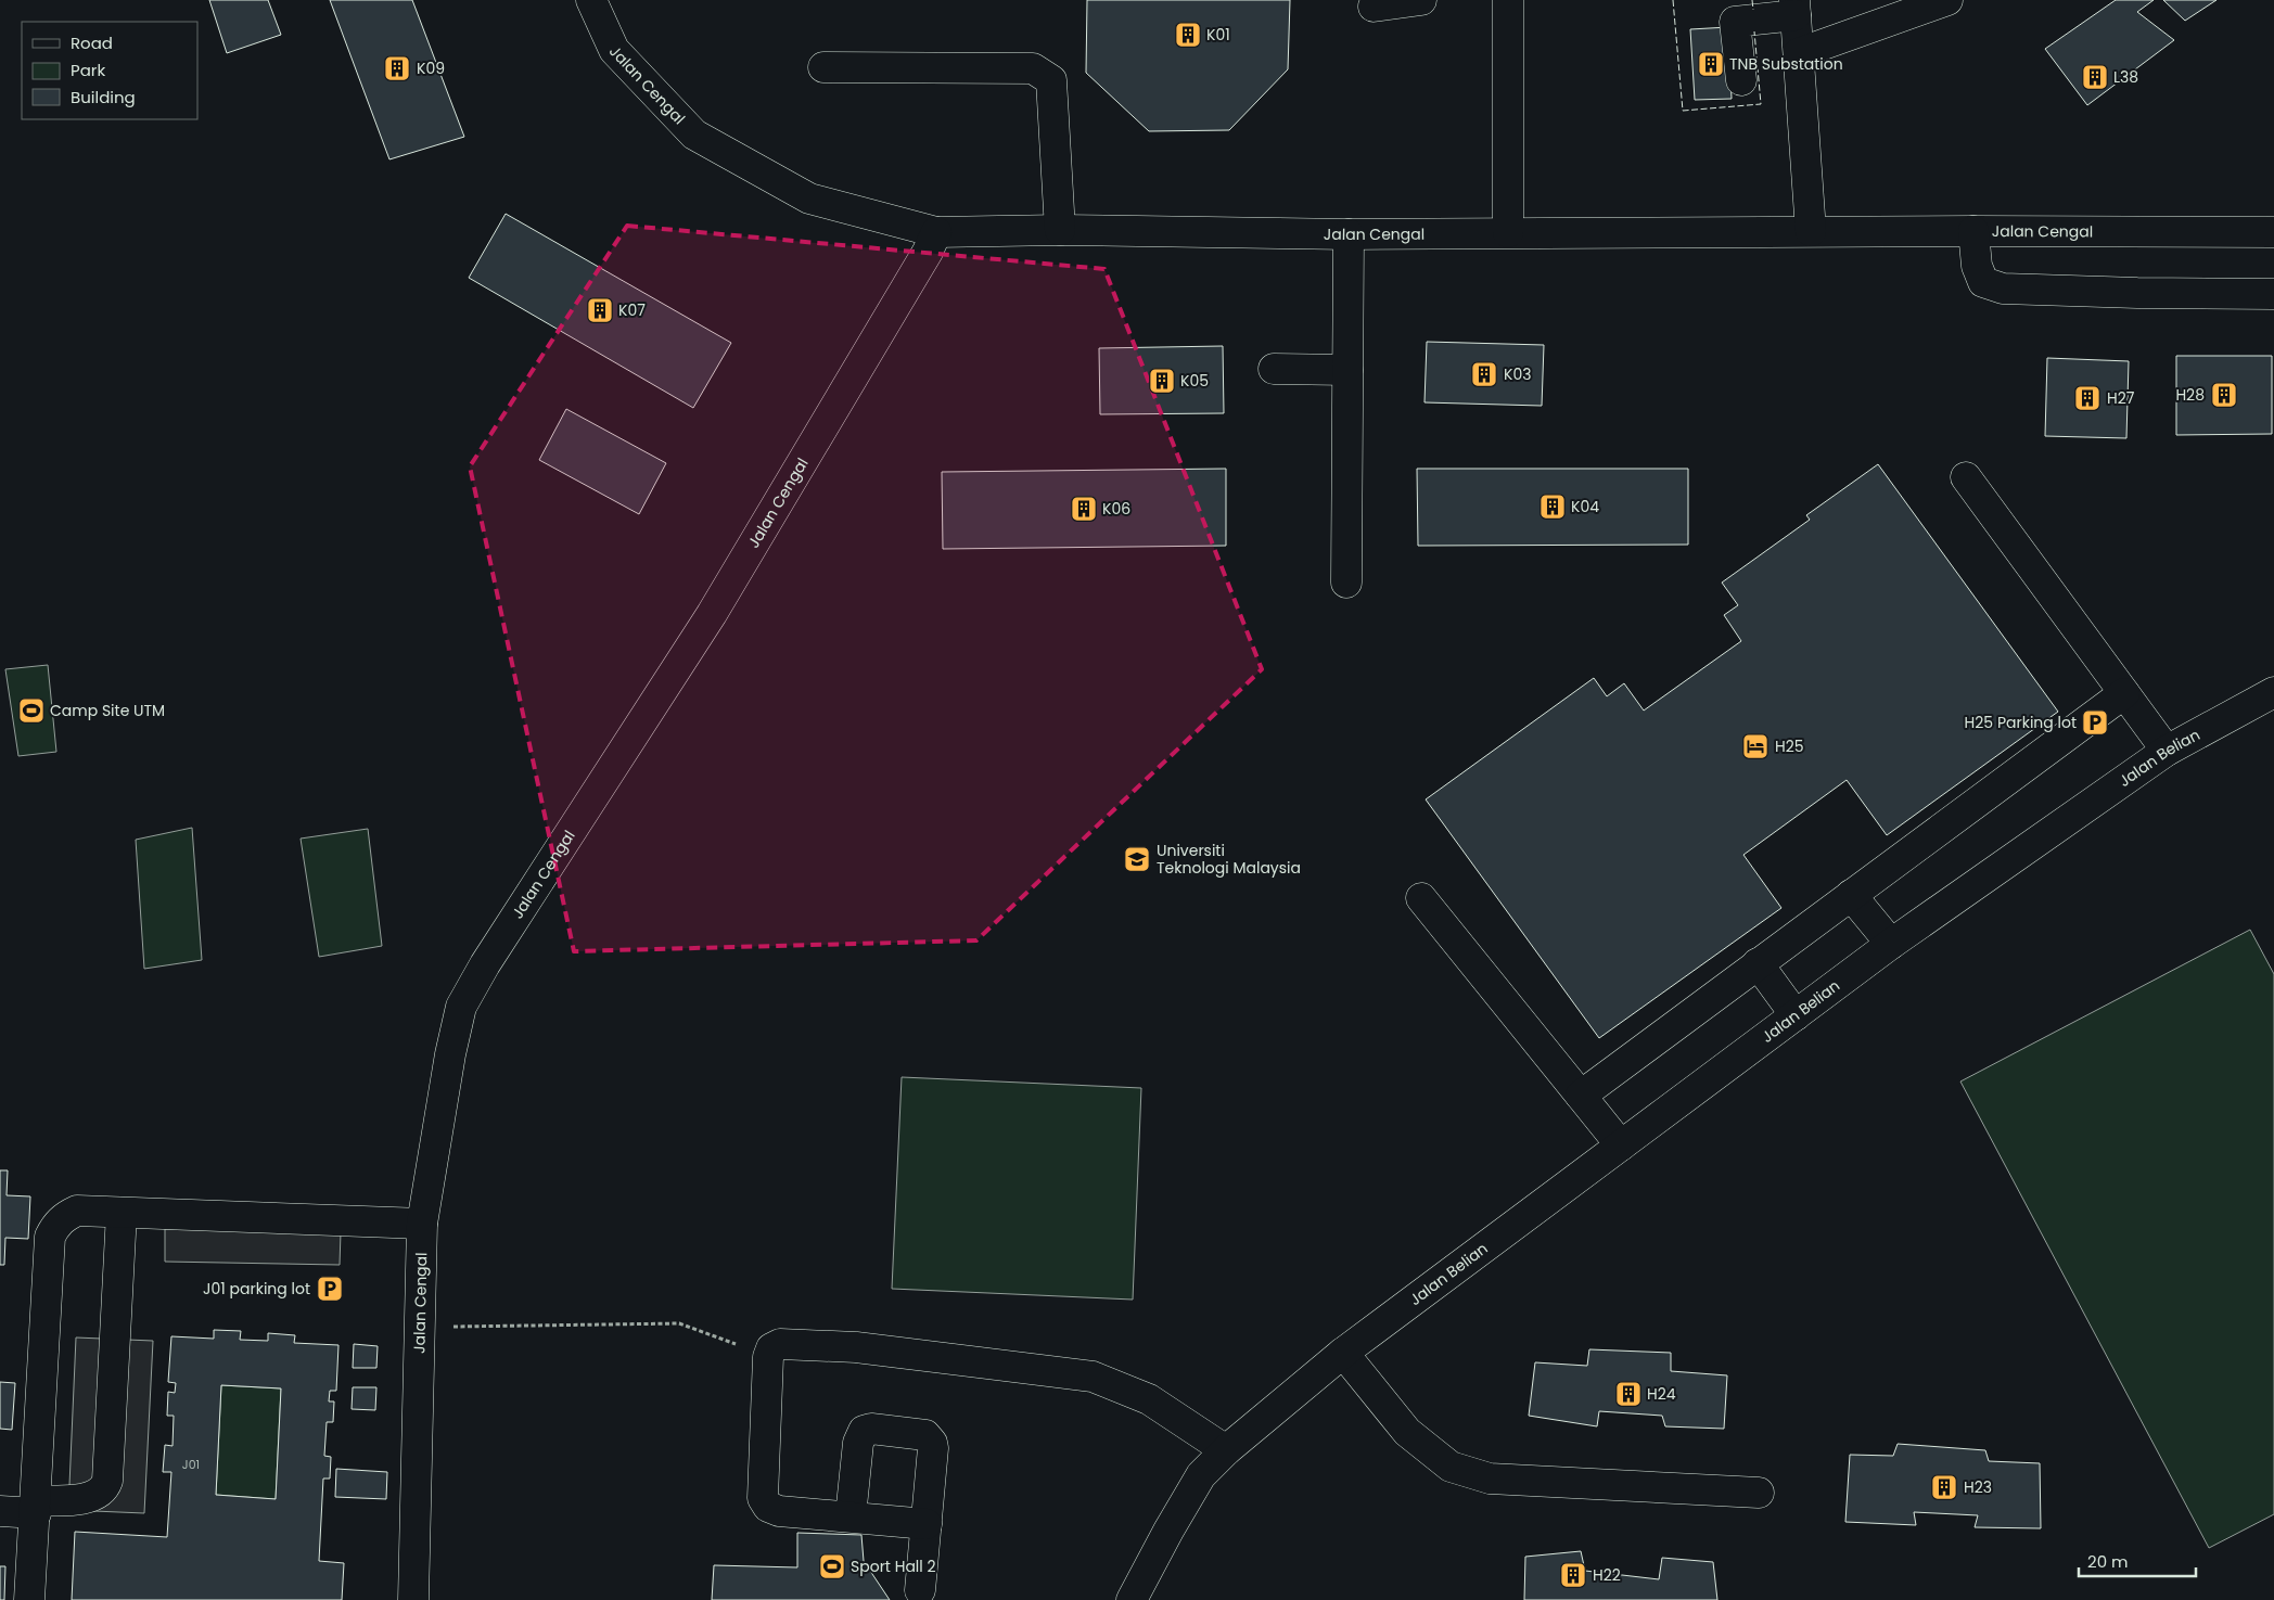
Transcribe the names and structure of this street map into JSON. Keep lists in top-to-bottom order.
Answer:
{
  "streets": {
    "street": ["Jalan Cengal", "Jalan Belian"]
  },
  "places": {
    "building": [
      "K01",
      "TNB Substation",
      "K09",
      "L38",
      "K07",
      "K03",
      "K05",
      "H28",
      "H27",
      "K04",
      "K06",
      "H24",
      "H23",
      "H22"
    ],
    "sports": ["Camp Site UTM", "Sport Hall 2"],
    "parking": ["H25 Parking lot", "J01 parking lot"],
    "hotel": ["H25"],
    "school or university": ["Universiti Teknologi Malaysia"]
  },
  "house_numbers": ["J01"],
  "legend": ["Road", "Park", "Building"],
  "scale_bar": "20 m"
}
